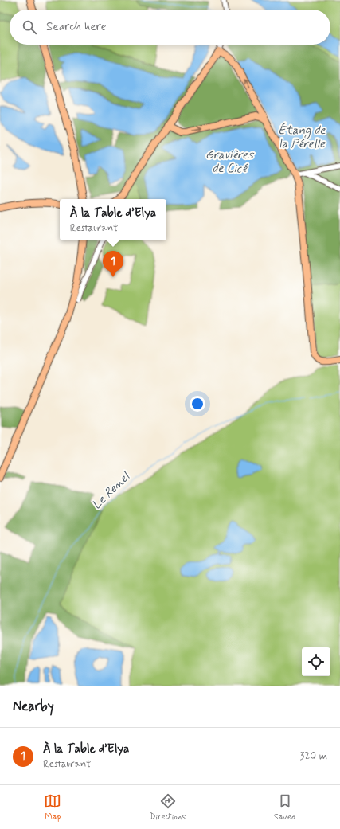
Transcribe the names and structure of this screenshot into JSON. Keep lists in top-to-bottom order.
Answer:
{
  "water": ["Étang de la Pérelle", "Gravières de Cicé", "Le Renel"],
  "page": {
    "search": "Search here",
    "popup": ["À la Table d’Elya", "Restaurant"],
    "pins": "1",
    "heading": "Nearby",
    "list": [
      {
        "mark": "1",
        "name": "À la Table d’Elya",
        "note": "Restaurant",
        "value": "320 m"
      }
    ],
    "nav": ["Map", "Directions", "Saved"]
  }
}
